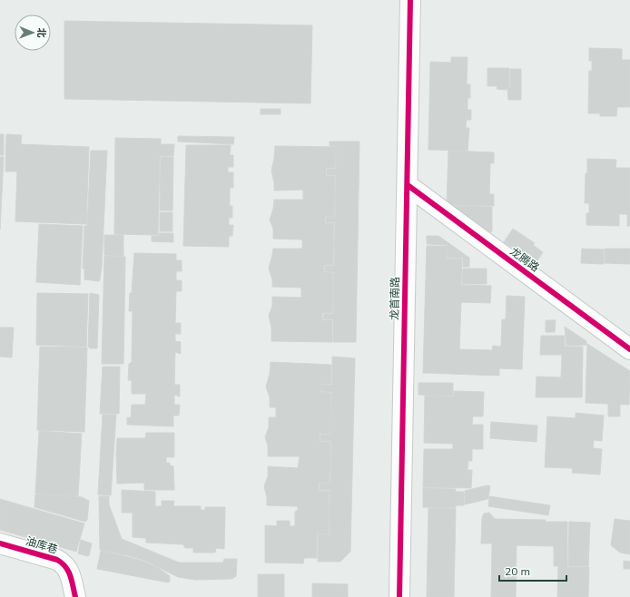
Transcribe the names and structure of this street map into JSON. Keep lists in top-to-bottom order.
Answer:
{
  "streets": {
    "street": ["龙腾路", "龙首南路", "油库巷"]
  },
  "crossings": [
    ["龙腾路", "龙首南路"]
  ],
  "scale_bar": "20 m",
  "north": "right"
}
